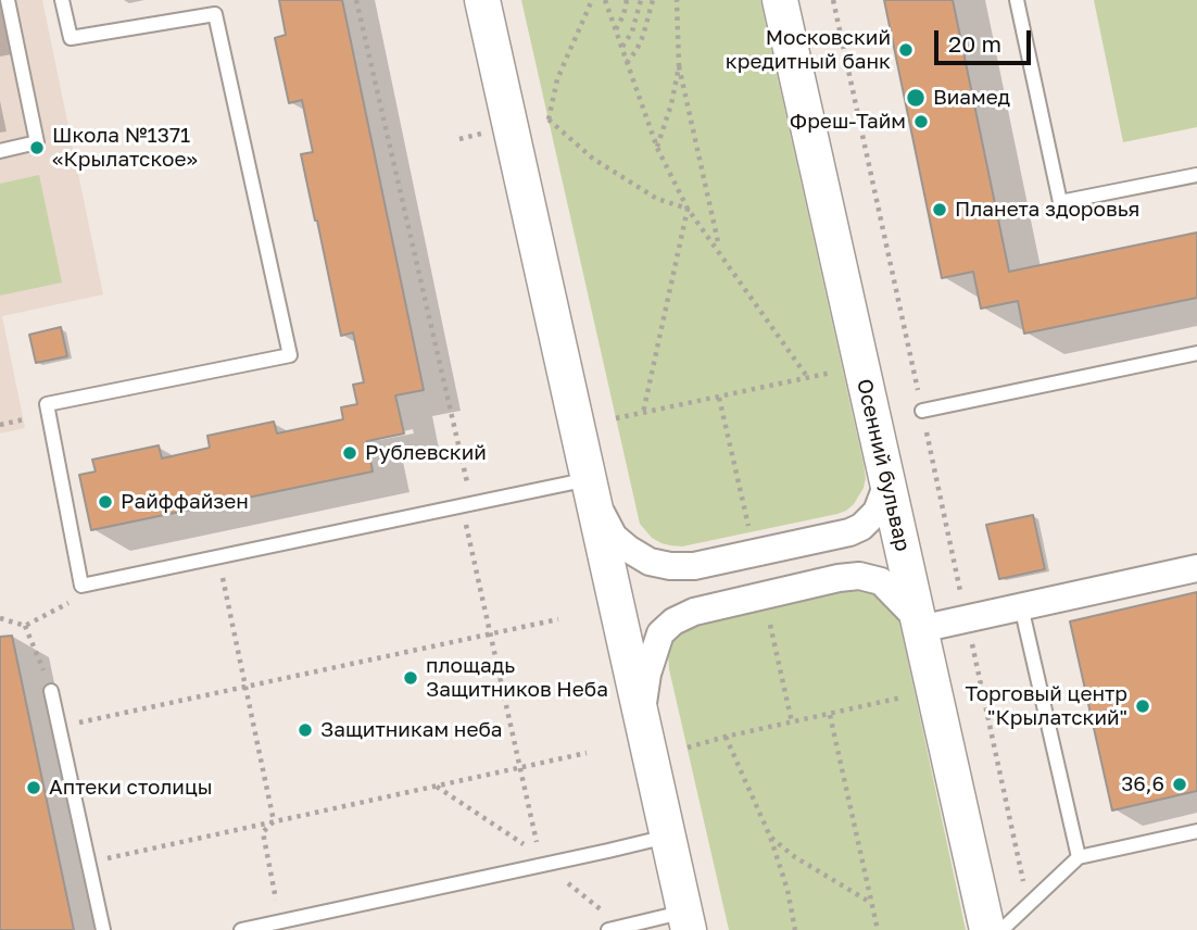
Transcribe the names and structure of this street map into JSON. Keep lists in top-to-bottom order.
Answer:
{
  "streets": {
    "street": ["Осенний бульвар"]
  },
  "places": [
    "Московский кредитный банк",
    "Виамед",
    "Фреш-Тайм",
    "Школа №1371 «Крылатское»",
    "Планета здоровья",
    "Рублевский",
    "Райффайзен",
    "площадь Защитников Неба",
    "Торговый центр \"Крылатский\"",
    "Защитникам неба",
    "36,6",
    "Аптеки столицы"
  ],
  "scale_bar": "20 m"
}
